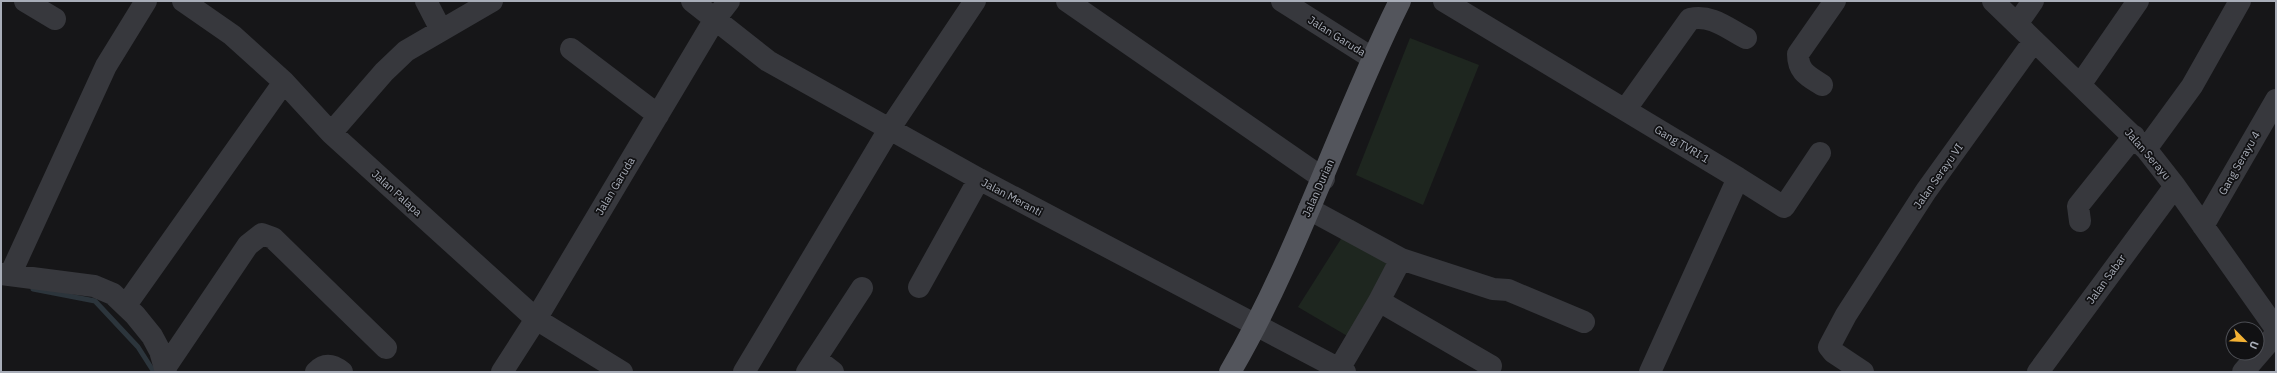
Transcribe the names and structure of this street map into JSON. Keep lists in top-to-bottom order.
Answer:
{
  "streets": {
    "main road": ["Jalan Durian"],
    "street": [
      "Jalan Garuda",
      "Gang TVRI 1",
      "Jalan Serayu",
      "Gang Serayu 4",
      "Jalan Serayu VI",
      "Jalan Palapa",
      "Jalan Meranti",
      "Jalan Sabar"
    ]
  },
  "crossings": [
    ["Jalan Garuda", "Jalan Durian"],
    ["Jalan Garuda", "Jalan Palapa"],
    ["Jalan Garuda", "Jalan Meranti"],
    ["Jalan Serayu", "Gang Serayu 4"],
    ["Jalan Serayu", "Jalan Serayu VI"],
    ["Jalan Serayu", "Jalan Sabar"],
    ["Jalan Durian", "Jalan Meranti"]
  ],
  "north": "bottom right"
}
